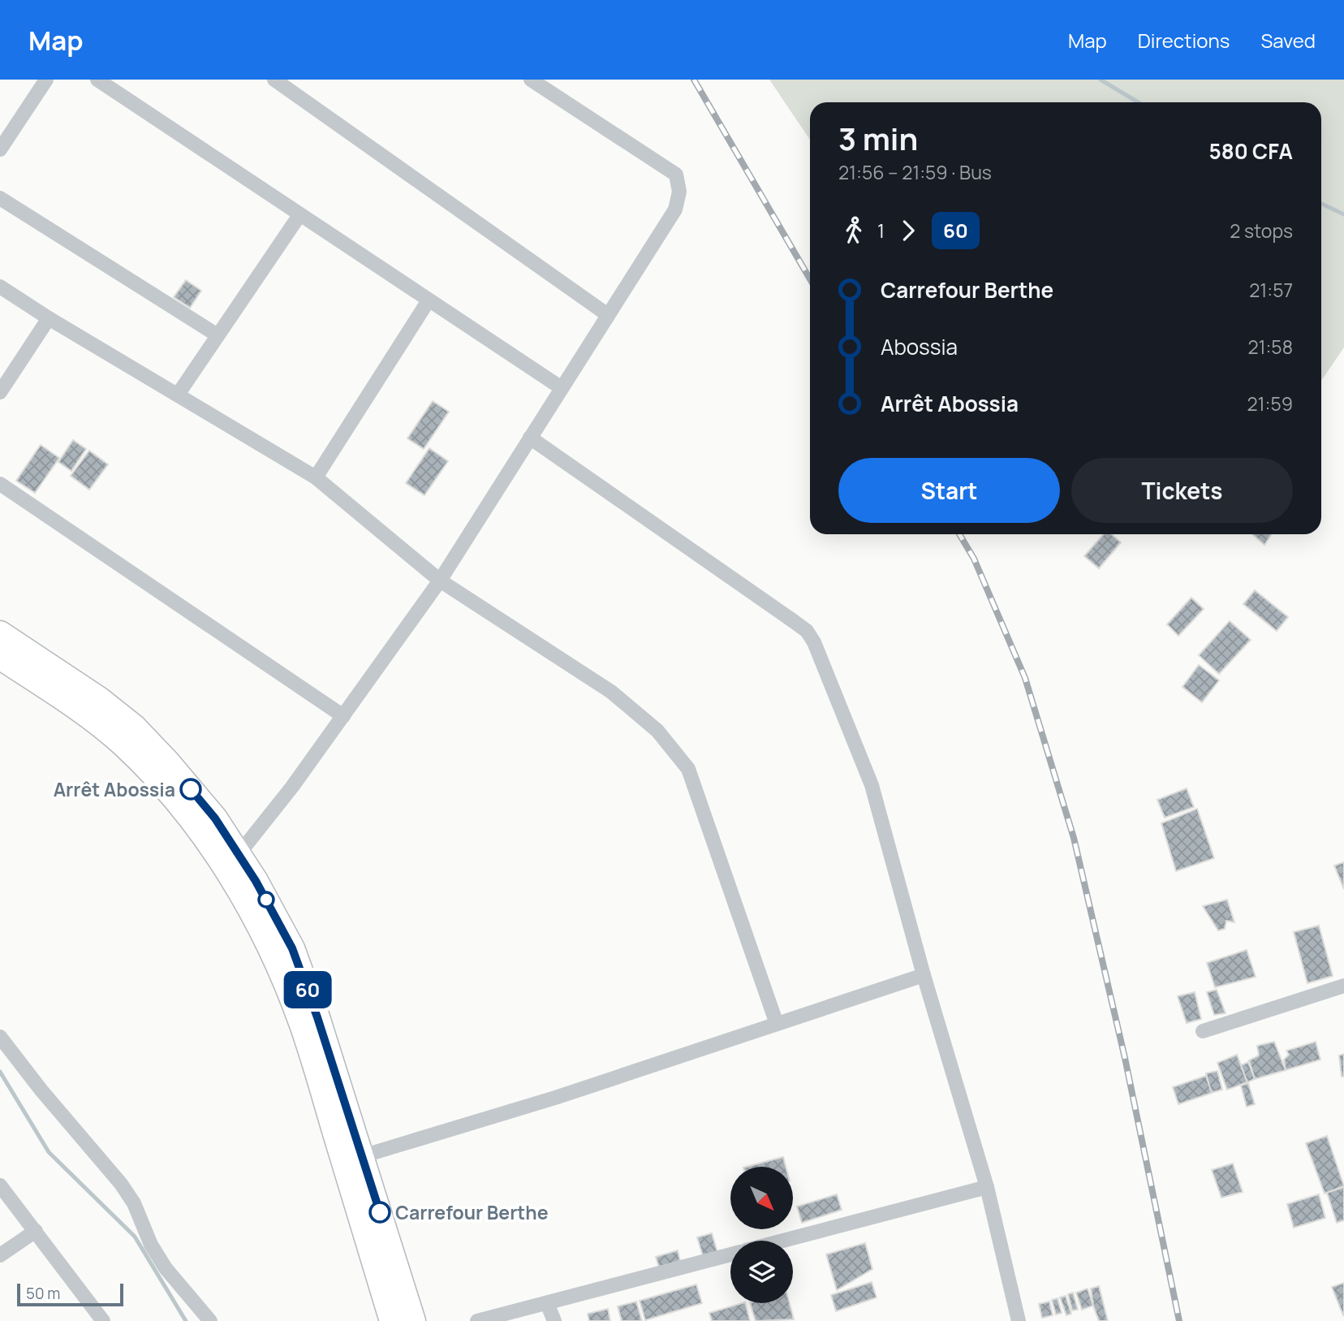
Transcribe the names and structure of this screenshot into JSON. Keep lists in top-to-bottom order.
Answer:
{
  "places": ["Arrêt Abossia", "Carrefour Berthe"],
  "lines": ["bus line 60"],
  "scale_bar": "50 m",
  "north": "bottom right",
  "page": {
    "header": "Map",
    "nav": ["Map", "Directions", "Saved"],
    "on_map": "60",
    "heading": ["3 min", "21:56 – 21:59 · Bus", "580 CFA"],
    "legs": ["1", "60", "2 stops"],
    "list": [
      {
        "name": "Carrefour Berthe",
        "value": "21:57"
      },
      {
        "name": "Abossia",
        "value": "21:58"
      },
      {
        "name": "Arrêt Abossia",
        "value": "21:59"
      }
    ],
    "buttons": ["Start", "Tickets"],
    "scale": "50 m"
  }
}
